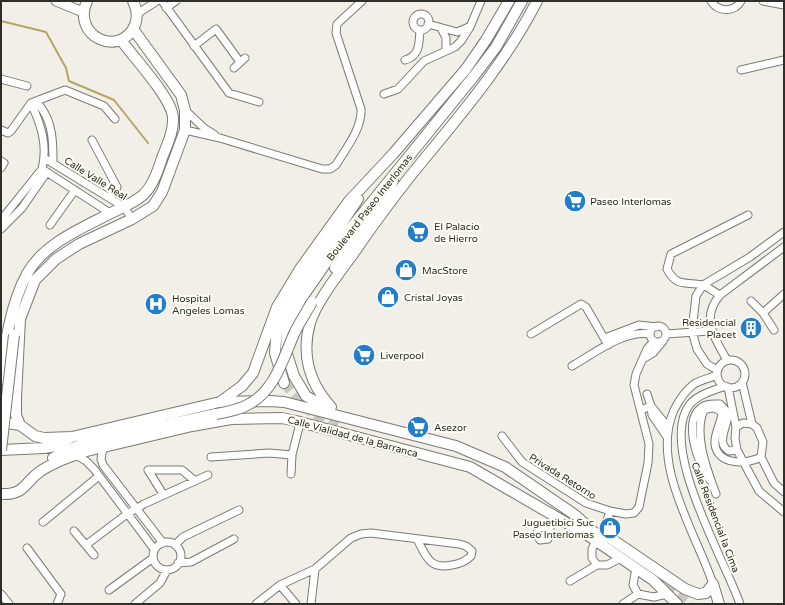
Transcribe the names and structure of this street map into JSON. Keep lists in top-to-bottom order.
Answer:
{
  "streets": {
    "main road": ["Boulevard Paseo Interlomas", "Calle Vialidad de la Barranca"],
    "street": ["Calle Valle Real", "Privada Retorno", "Calle Residencial la Cima"]
  },
  "crossings": [
    ["Boulevard Paseo Interlomas", "Calle Vialidad de la Barranca"]
  ],
  "places": {
    "supermarket": [
      "Paseo Interlomas",
      "El Palacio de Hierro",
      "Liverpool",
      "Asezor"
    ],
    "shop": ["MacStore", "Cristal Joyas", "Juguetibici Suc Paseo Interlomas"],
    "hospital": ["Hospital Angeles Lomas"],
    "building": ["Residencial Placet"]
  }
}
